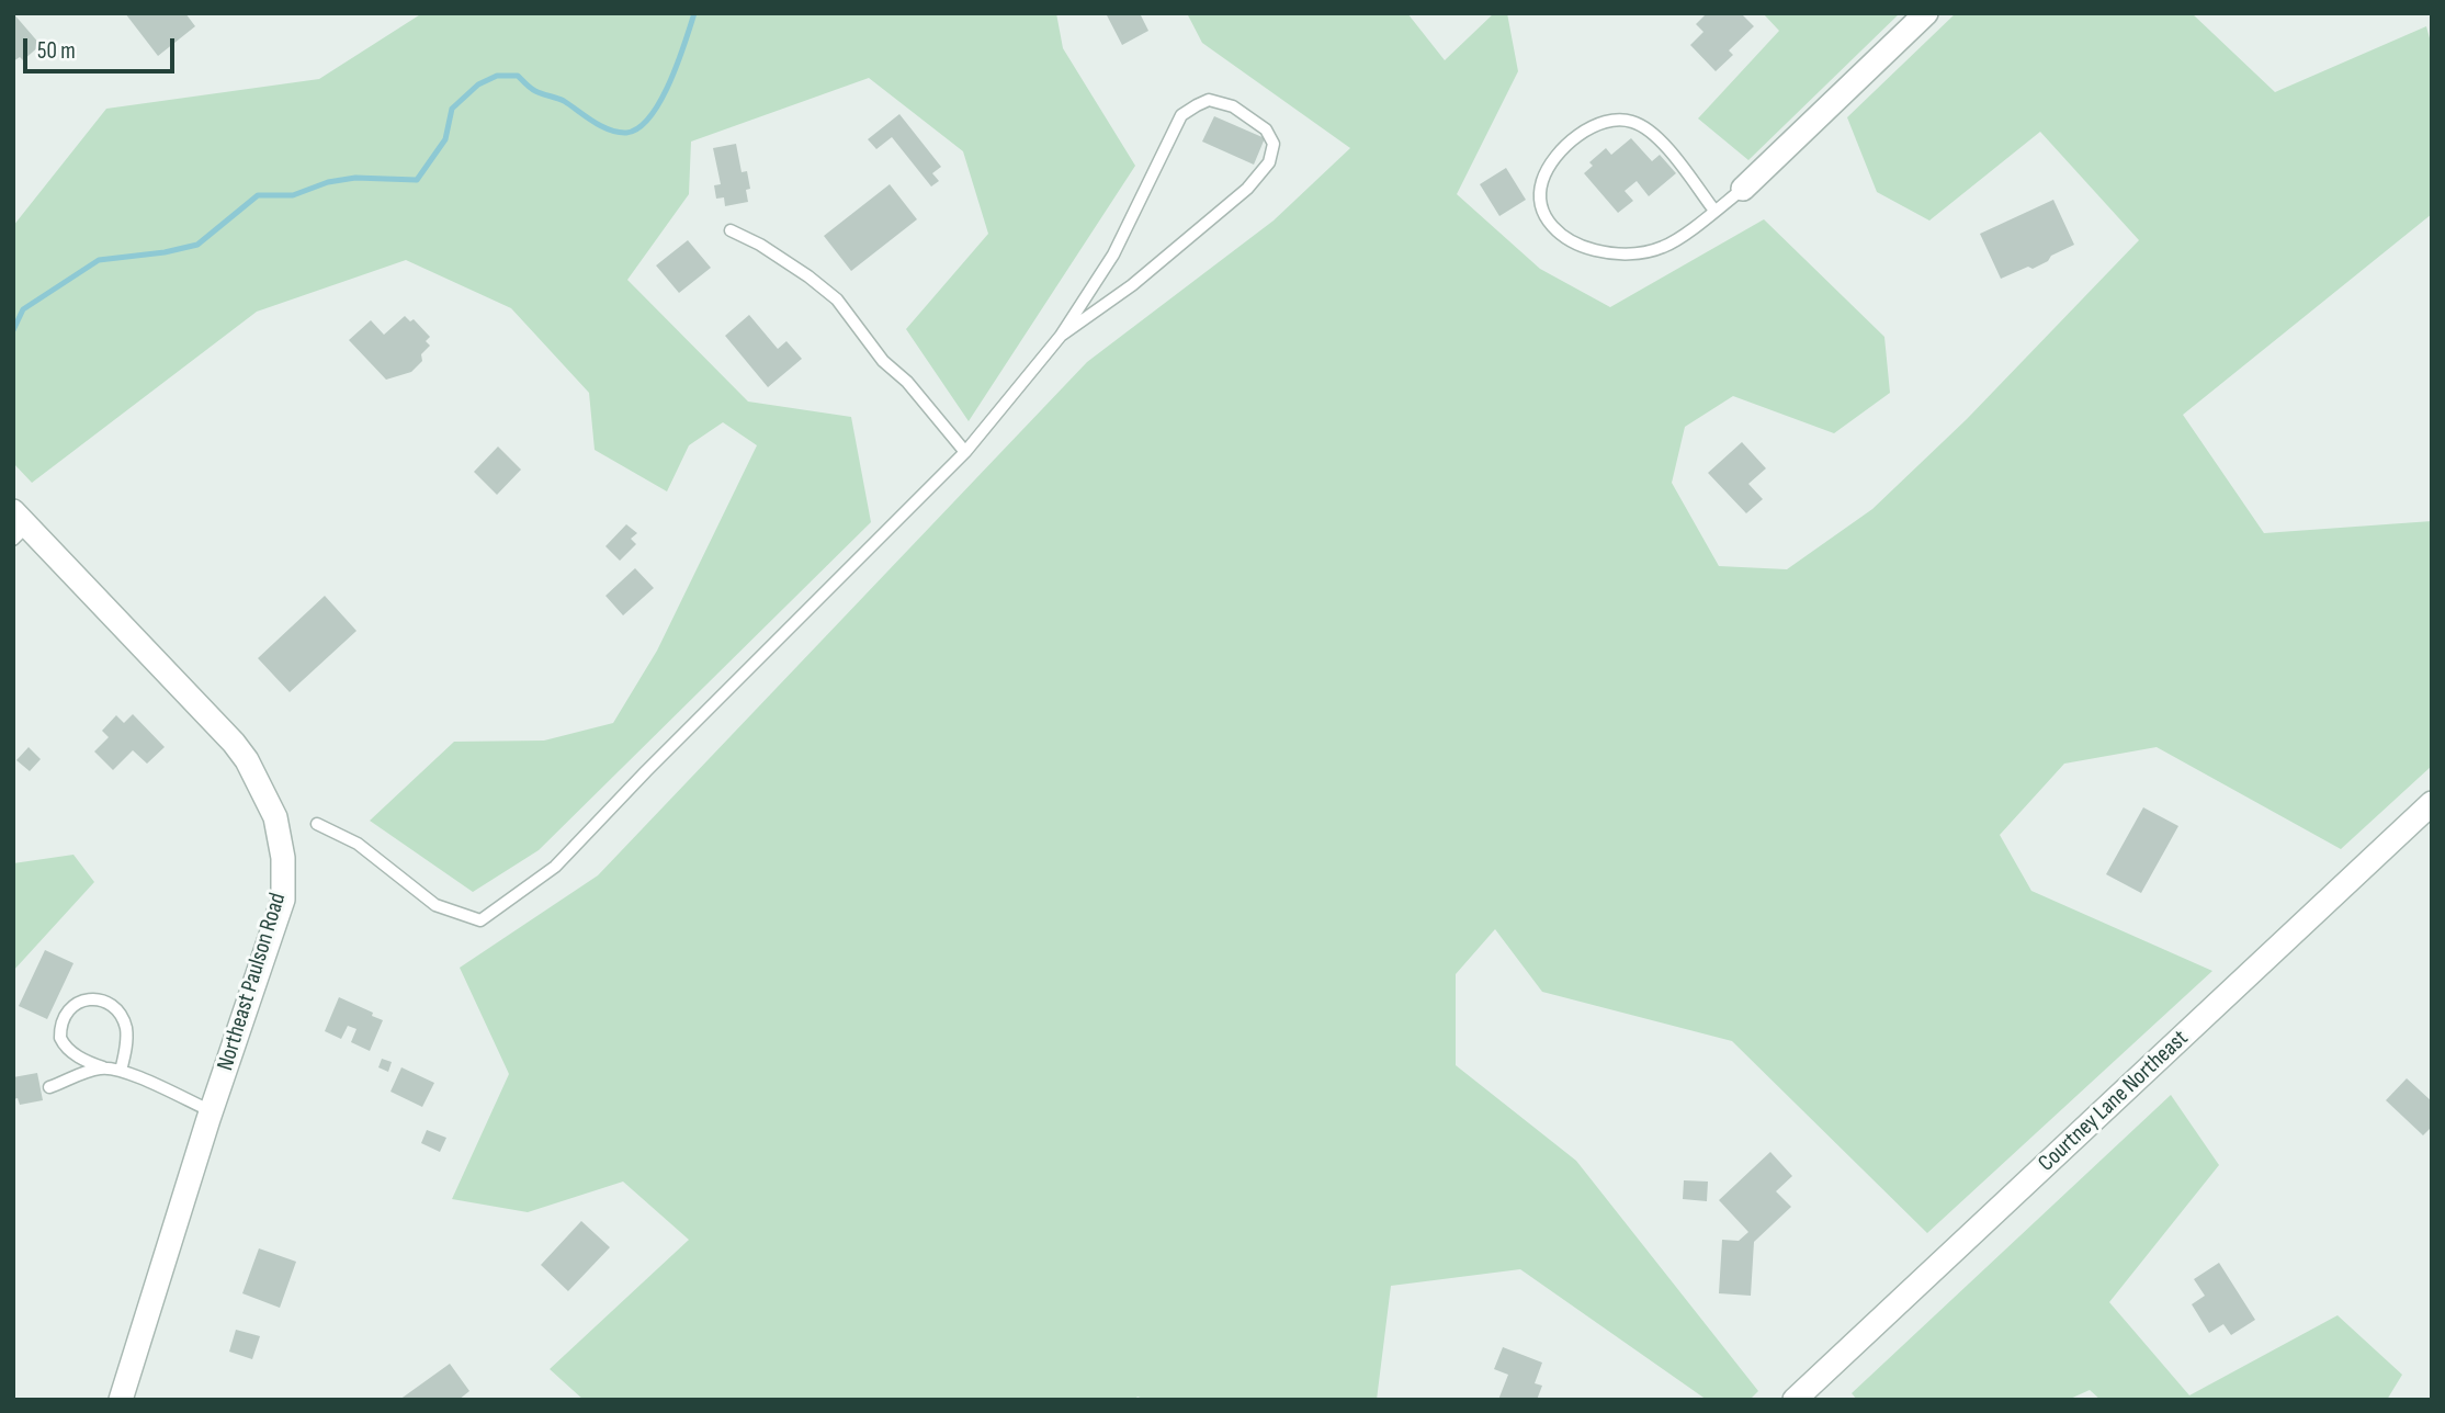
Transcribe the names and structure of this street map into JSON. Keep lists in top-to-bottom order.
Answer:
{
  "streets": {
    "street": ["Northeast Paulson Road", "Courtney Lane Northeast"]
  },
  "scale_bar": "50 m"
}
